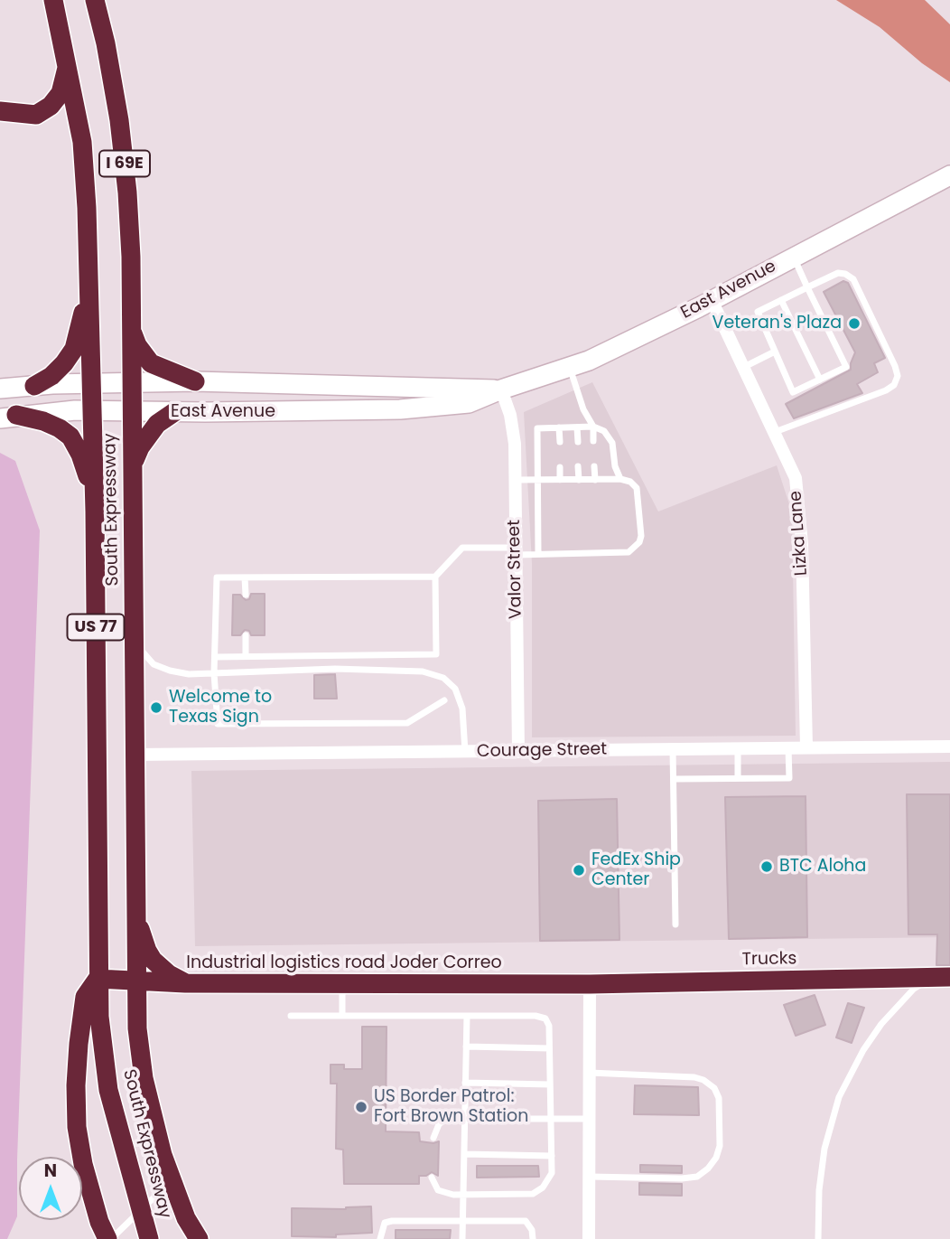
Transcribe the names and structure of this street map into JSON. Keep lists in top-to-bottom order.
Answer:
{
  "streets": {
    "highway": [
      "I 69E",
      "South Expressway",
      "US 77",
      "Trucks",
      "Industrial logistics road Joder Correo"
    ],
    "street": [
      "East Avenue",
      "Lizka Lane",
      "Valor Street",
      "Courage Street"
    ]
  },
  "crossings": [
    ["East Avenue", "South Expressway"],
    ["East Avenue", "Lizka Lane"],
    ["East Avenue", "Valor Street"],
    ["South Expressway", "Courage Street"],
    ["South Expressway", "Industrial logistics road Joder Correo"],
    ["Lizka Lane", "Courage Street"],
    ["Valor Street", "Courage Street"],
    ["Trucks", "Industrial logistics road Joder Correo"]
  ],
  "places": [
    "Veteran's Plaza",
    "Welcome to Texas Sign",
    "BTC Aloha",
    "FedEx Ship Center",
    "US Border Patrol: Fort Brown Station"
  ],
  "north": "top"
}
